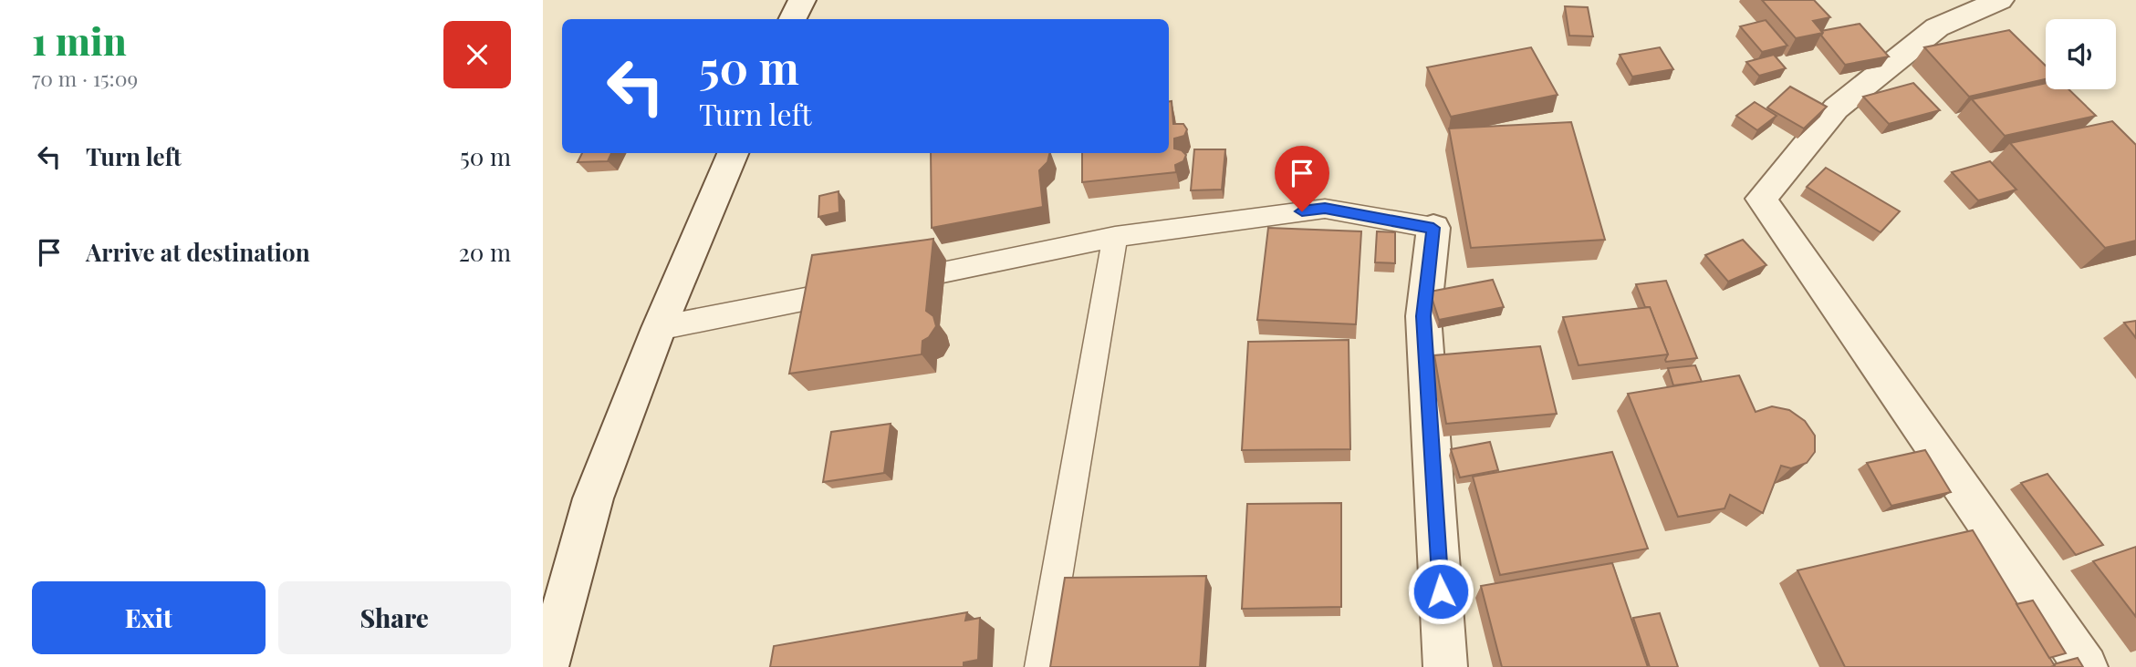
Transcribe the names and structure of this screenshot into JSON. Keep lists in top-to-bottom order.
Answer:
{
  "page": {
    "heading": ["1 min", "70 m · 15:09"],
    "turn": ["50 m", "Turn left"],
    "list": [
      {
        "name": "Turn left",
        "value": "50 m"
      },
      {
        "name": "Arrive at destination",
        "value": "20 m"
      }
    ],
    "buttons": ["Exit", "Share"]
  }
}
